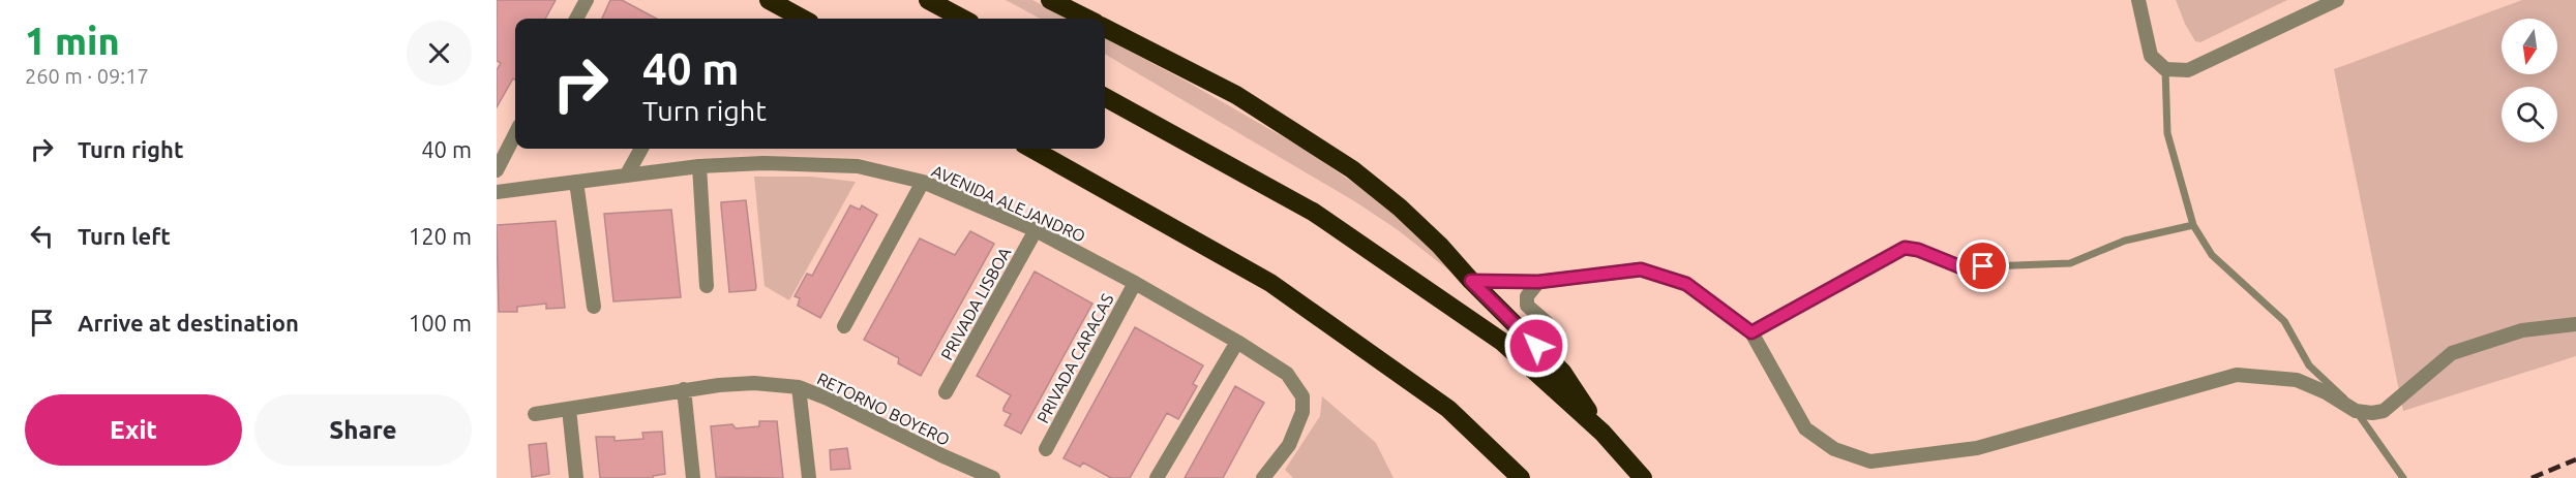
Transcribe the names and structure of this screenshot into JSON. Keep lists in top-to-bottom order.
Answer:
{
  "streets": {
    "street": [
      "AVENIDA ALEJANDRO",
      "PRIVADA LISBOA",
      "PRIVADA CARACAS",
      "RETORNO BOYERO"
    ]
  },
  "crossings": [
    ["AVENIDA ALEJANDRO", "PRIVADA LISBOA"],
    ["AVENIDA ALEJANDRO", "PRIVADA CARACAS"]
  ],
  "north": "bottom",
  "page": {
    "heading": ["1 min", "260 m · 09:17"],
    "turn": ["40 m", "Turn right"],
    "list": [
      {
        "name": "Turn right",
        "value": "40 m"
      },
      {
        "name": "Turn left",
        "value": "120 m"
      },
      {
        "name": "Arrive at destination",
        "value": "100 m"
      }
    ],
    "buttons": ["Exit", "Share"]
  }
}
